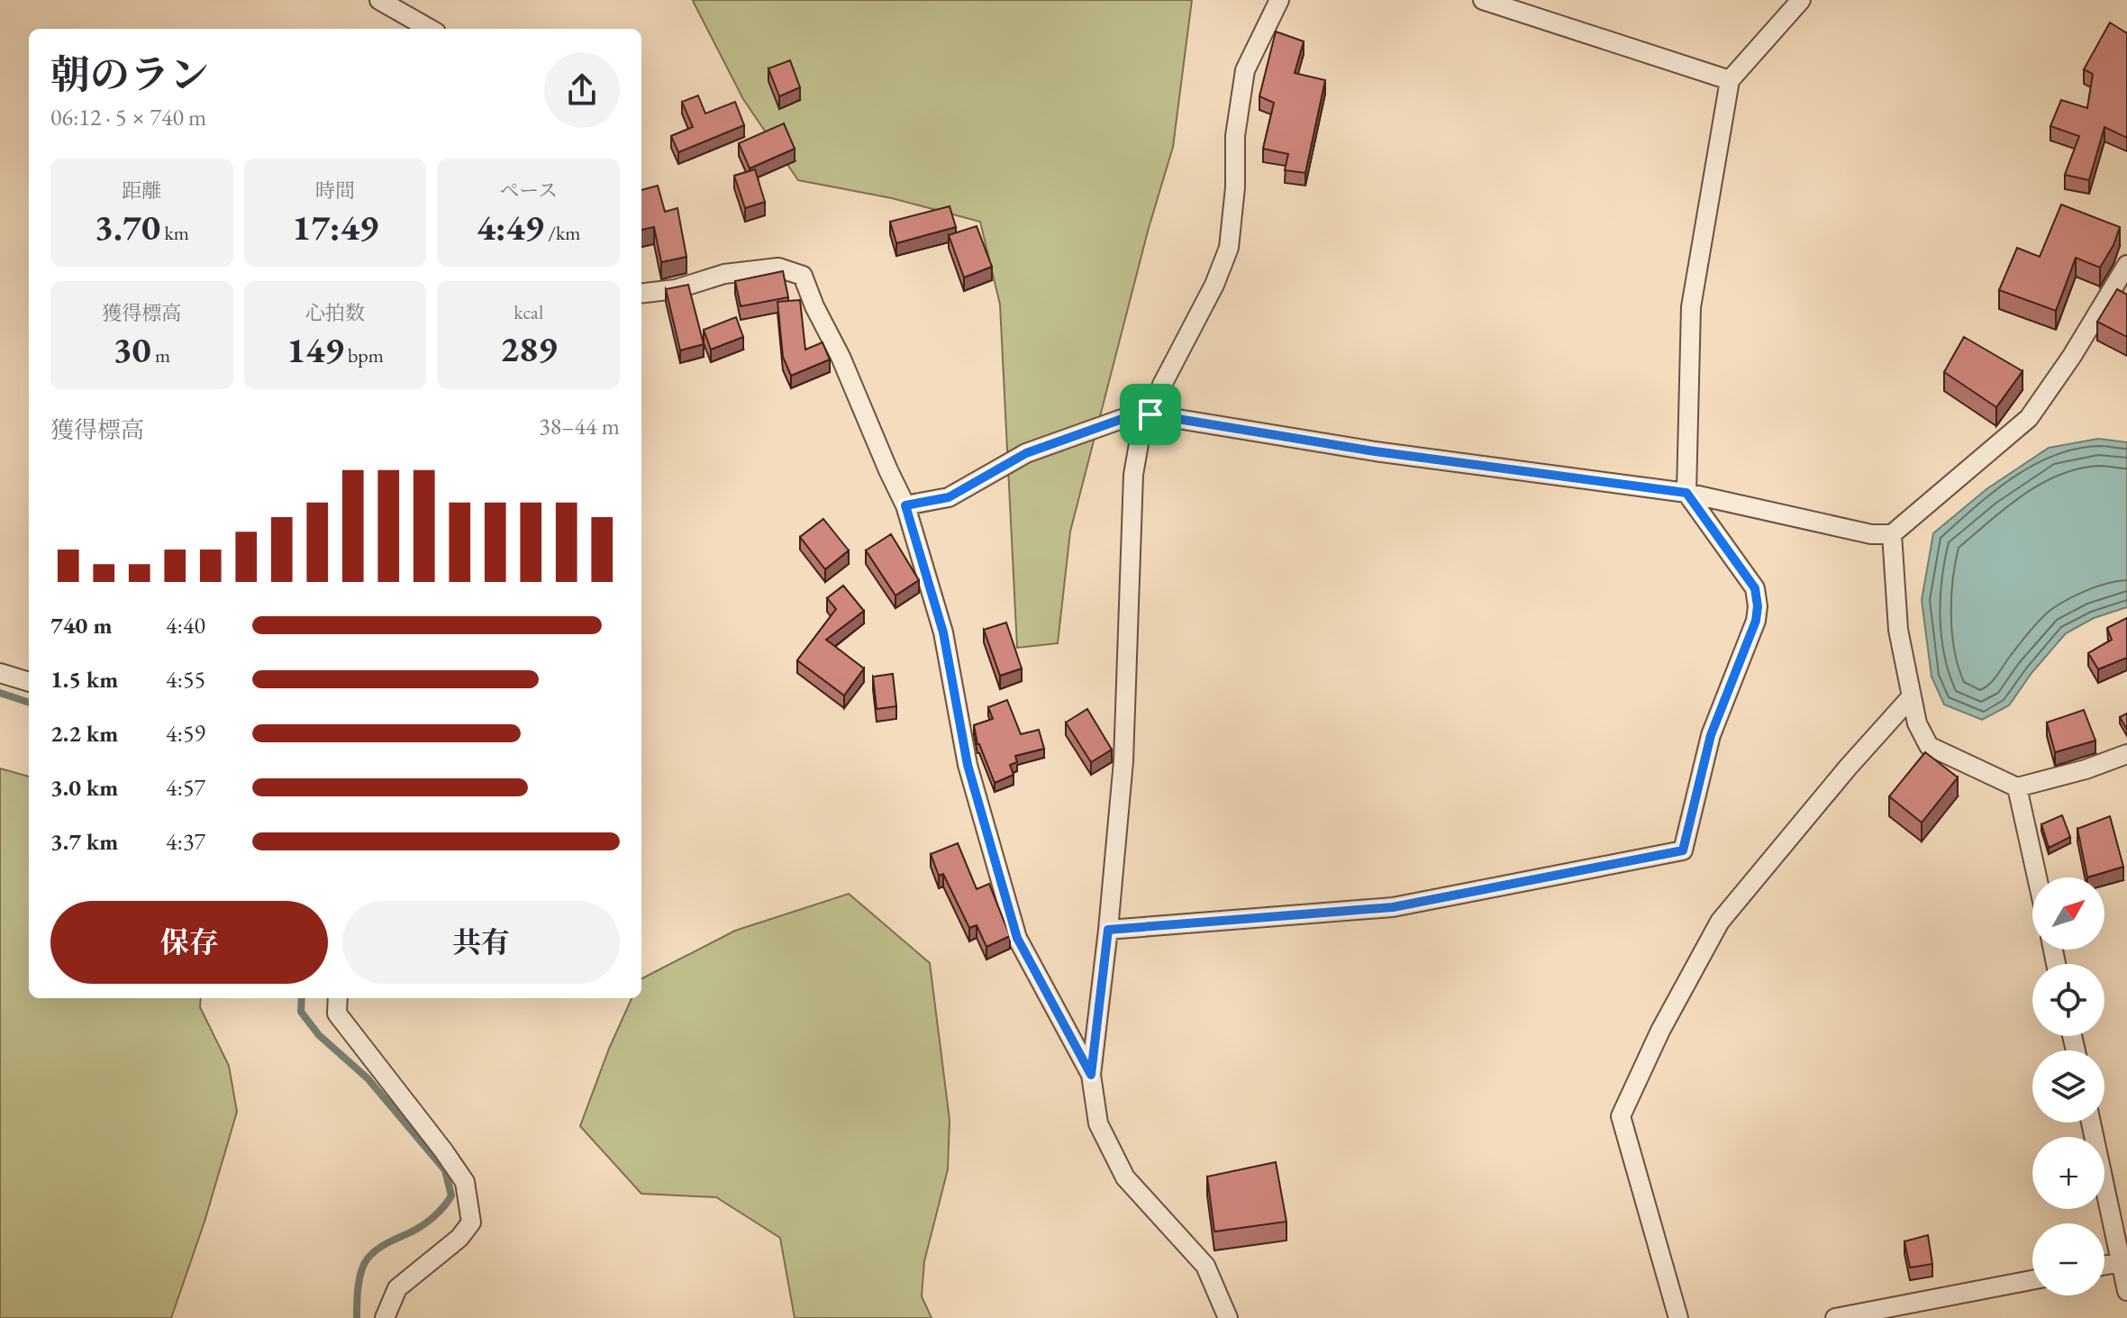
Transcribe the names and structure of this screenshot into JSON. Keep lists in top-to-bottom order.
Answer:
{
  "north": "top right",
  "page": {
    "heading": ["朝のラン", "06:12 · 5 × 740 m"],
    "stats": [
      ["距離", "3.70 km"],
      ["時間", "17:49"],
      ["ペース", "4:49 /km"],
      ["獲得標高", "30 m"],
      ["心拍数", "149 bpm"],
      ["kcal", "289"]
    ],
    "chart": ["獲得標高", "38–44 m"],
    "list": [
      {
        "name": "740 m",
        "note": "4:40"
      },
      {
        "name": "1.5 km",
        "note": "4:55"
      },
      {
        "name": "2.2 km",
        "note": "4:59"
      },
      {
        "name": "3.0 km",
        "note": "4:57"
      },
      {
        "name": "3.7 km",
        "note": "4:37"
      }
    ],
    "map_buttons": ["+", "−"],
    "buttons": ["保存", "共有"]
  }
}
